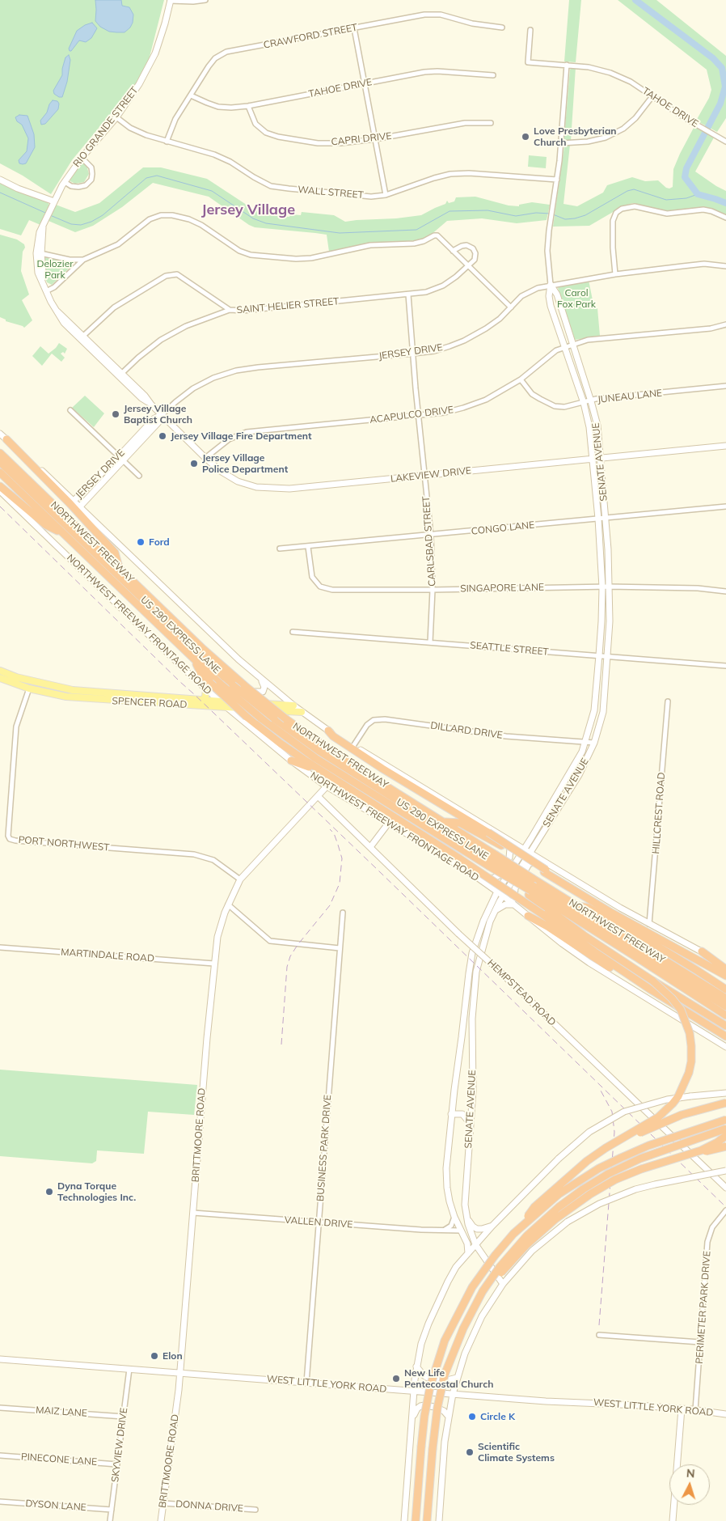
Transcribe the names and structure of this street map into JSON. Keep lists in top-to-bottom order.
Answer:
{
  "streets": {
    "highway": ["NORTHWEST FREEWAY", "US 290 EXPRESS LANE"],
    "main road": [
      "RIO GRANDE STREET",
      "JERSEY DRIVE",
      "SENATE AVENUE",
      "LAKEVIEW DRIVE",
      "NORTHWEST FREEWAY FRONTAGE ROAD",
      "SPENCER ROAD",
      "HEMPSTEAD ROAD",
      "BRITTMOORE ROAD",
      "WEST LITTLE YORK ROAD"
    ],
    "street": [
      "CRAWFORD STREET",
      "TAHOE DRIVE",
      "CAPRI DRIVE",
      "WALL STREET",
      "SAINT HELIER STREET",
      "JUNEAU LANE",
      "ACAPULCO DRIVE",
      "CONGO LANE",
      "CARLSBAD STREET",
      "SINGAPORE LANE",
      "SEATTLE STREET",
      "DILLARD DRIVE",
      "HILLCREST ROAD",
      "PORT NORTHWEST",
      "MARTINDALE ROAD",
      "BUSINESS PARK DRIVE",
      "VALLEN DRIVE",
      "PERIMETER PARK DRIVE",
      "MAIZ LANE",
      "SKYVIEW DRIVE",
      "PINECONE LANE",
      "DYSON LANE",
      "DONNA DRIVE"
    ]
  },
  "crossings": [
    ["CRAWFORD STREET", "TAHOE DRIVE"],
    ["CRAWFORD STREET", "WALL STREET"],
    ["TAHOE DRIVE", "CAPRI DRIVE"],
    ["TAHOE DRIVE", "SENATE AVENUE"],
    ["RIO GRANDE STREET", "WALL STREET"],
    ["RIO GRANDE STREET", "SAINT HELIER STREET"],
    ["RIO GRANDE STREET", "JERSEY DRIVE"],
    ["RIO GRANDE STREET", "LAKEVIEW DRIVE"],
    ["WALL STREET", "SENATE AVENUE"],
    ["SAINT HELIER STREET", "CARLSBAD STREET"],
    ["JERSEY DRIVE", "SENATE AVENUE"],
    ["JERSEY DRIVE", "LAKEVIEW DRIVE"],
    ["JERSEY DRIVE", "CARLSBAD STREET"],
    ["JUNEAU LANE", "ACAPULCO DRIVE"],
    ["JUNEAU LANE", "SENATE AVENUE"],
    ["ACAPULCO DRIVE", "SENATE AVENUE"],
    ["ACAPULCO DRIVE", "LAKEVIEW DRIVE"],
    ["ACAPULCO DRIVE", "CARLSBAD STREET"],
    ["SENATE AVENUE", "LAKEVIEW DRIVE"],
    ["SENATE AVENUE", "CONGO LANE"],
    ["SENATE AVENUE", "SINGAPORE LANE"],
    ["SENATE AVENUE", "NORTHWEST FREEWAY FRONTAGE ROAD"],
    ["SENATE AVENUE", "SEATTLE STREET"],
    ["SENATE AVENUE", "DILLARD DRIVE"],
    ["SENATE AVENUE", "VALLEN DRIVE"],
    ["LAKEVIEW DRIVE", "CARLSBAD STREET"],
    ["CONGO LANE", "CARLSBAD STREET"],
    ["CONGO LANE", "SINGAPORE LANE"],
    ["CARLSBAD STREET", "SINGAPORE LANE"],
    ["CARLSBAD STREET", "SEATTLE STREET"],
    ["NORTHWEST FREEWAY", "US 290 EXPRESS LANE"],
    ["NORTHWEST FREEWAY FRONTAGE ROAD", "SPENCER ROAD"],
    ["NORTHWEST FREEWAY FRONTAGE ROAD", "BRITTMOORE ROAD"],
    ["SPENCER ROAD", "PORT NORTHWEST"],
    ["PORT NORTHWEST", "BRITTMOORE ROAD"],
    ["MARTINDALE ROAD", "BRITTMOORE ROAD"],
    ["HEMPSTEAD ROAD", "BRITTMOORE ROAD"],
    ["BRITTMOORE ROAD", "VALLEN DRIVE"],
    ["BRITTMOORE ROAD", "WEST LITTLE YORK ROAD"],
    ["BRITTMOORE ROAD", "DONNA DRIVE"],
    ["BUSINESS PARK DRIVE", "VALLEN DRIVE"],
    ["BUSINESS PARK DRIVE", "WEST LITTLE YORK ROAD"],
    ["PERIMETER PARK DRIVE", "WEST LITTLE YORK ROAD"],
    ["WEST LITTLE YORK ROAD", "SKYVIEW DRIVE"],
    ["MAIZ LANE", "SKYVIEW DRIVE"],
    ["SKYVIEW DRIVE", "PINECONE LANE"],
    ["SKYVIEW DRIVE", "DYSON LANE"]
  ],
  "districts": ["Jersey Village"],
  "parks": ["Delozier Park", "Carol Fox Park"],
  "places": [
    "Love Presbyterian Church",
    "Jersey Village Baptist Church",
    "Jersey Village Fire Department",
    "Jersey Village Police Department",
    "Ford",
    "Dyna Torque Technologies Inc.",
    "Elon",
    "New Life Pentecostal Church",
    "Circle K",
    "Scientific Climate Systems"
  ],
  "north": "top"
}
